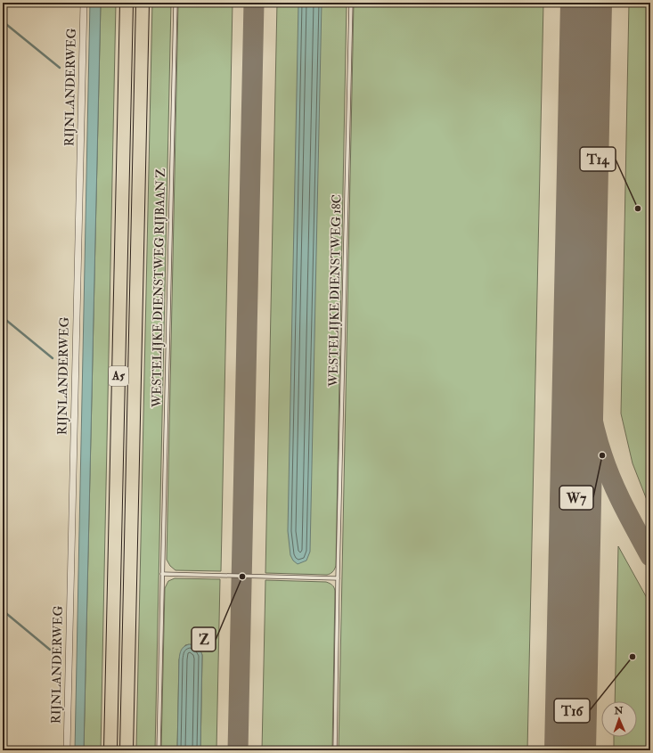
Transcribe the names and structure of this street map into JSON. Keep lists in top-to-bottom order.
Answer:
{
  "streets": {
    "highway": ["A5"],
    "street": ["RIJNLANDERWEG"],
    "lane": ["WESTELIJKE DIENSTWEG RIJBAAN Z", "WESTELIJKE DIENSTWEG 18C"]
  },
  "places": [
    "T14",
    "W7",
    "Z",
    "T16"
  ],
  "north": "top"
}
